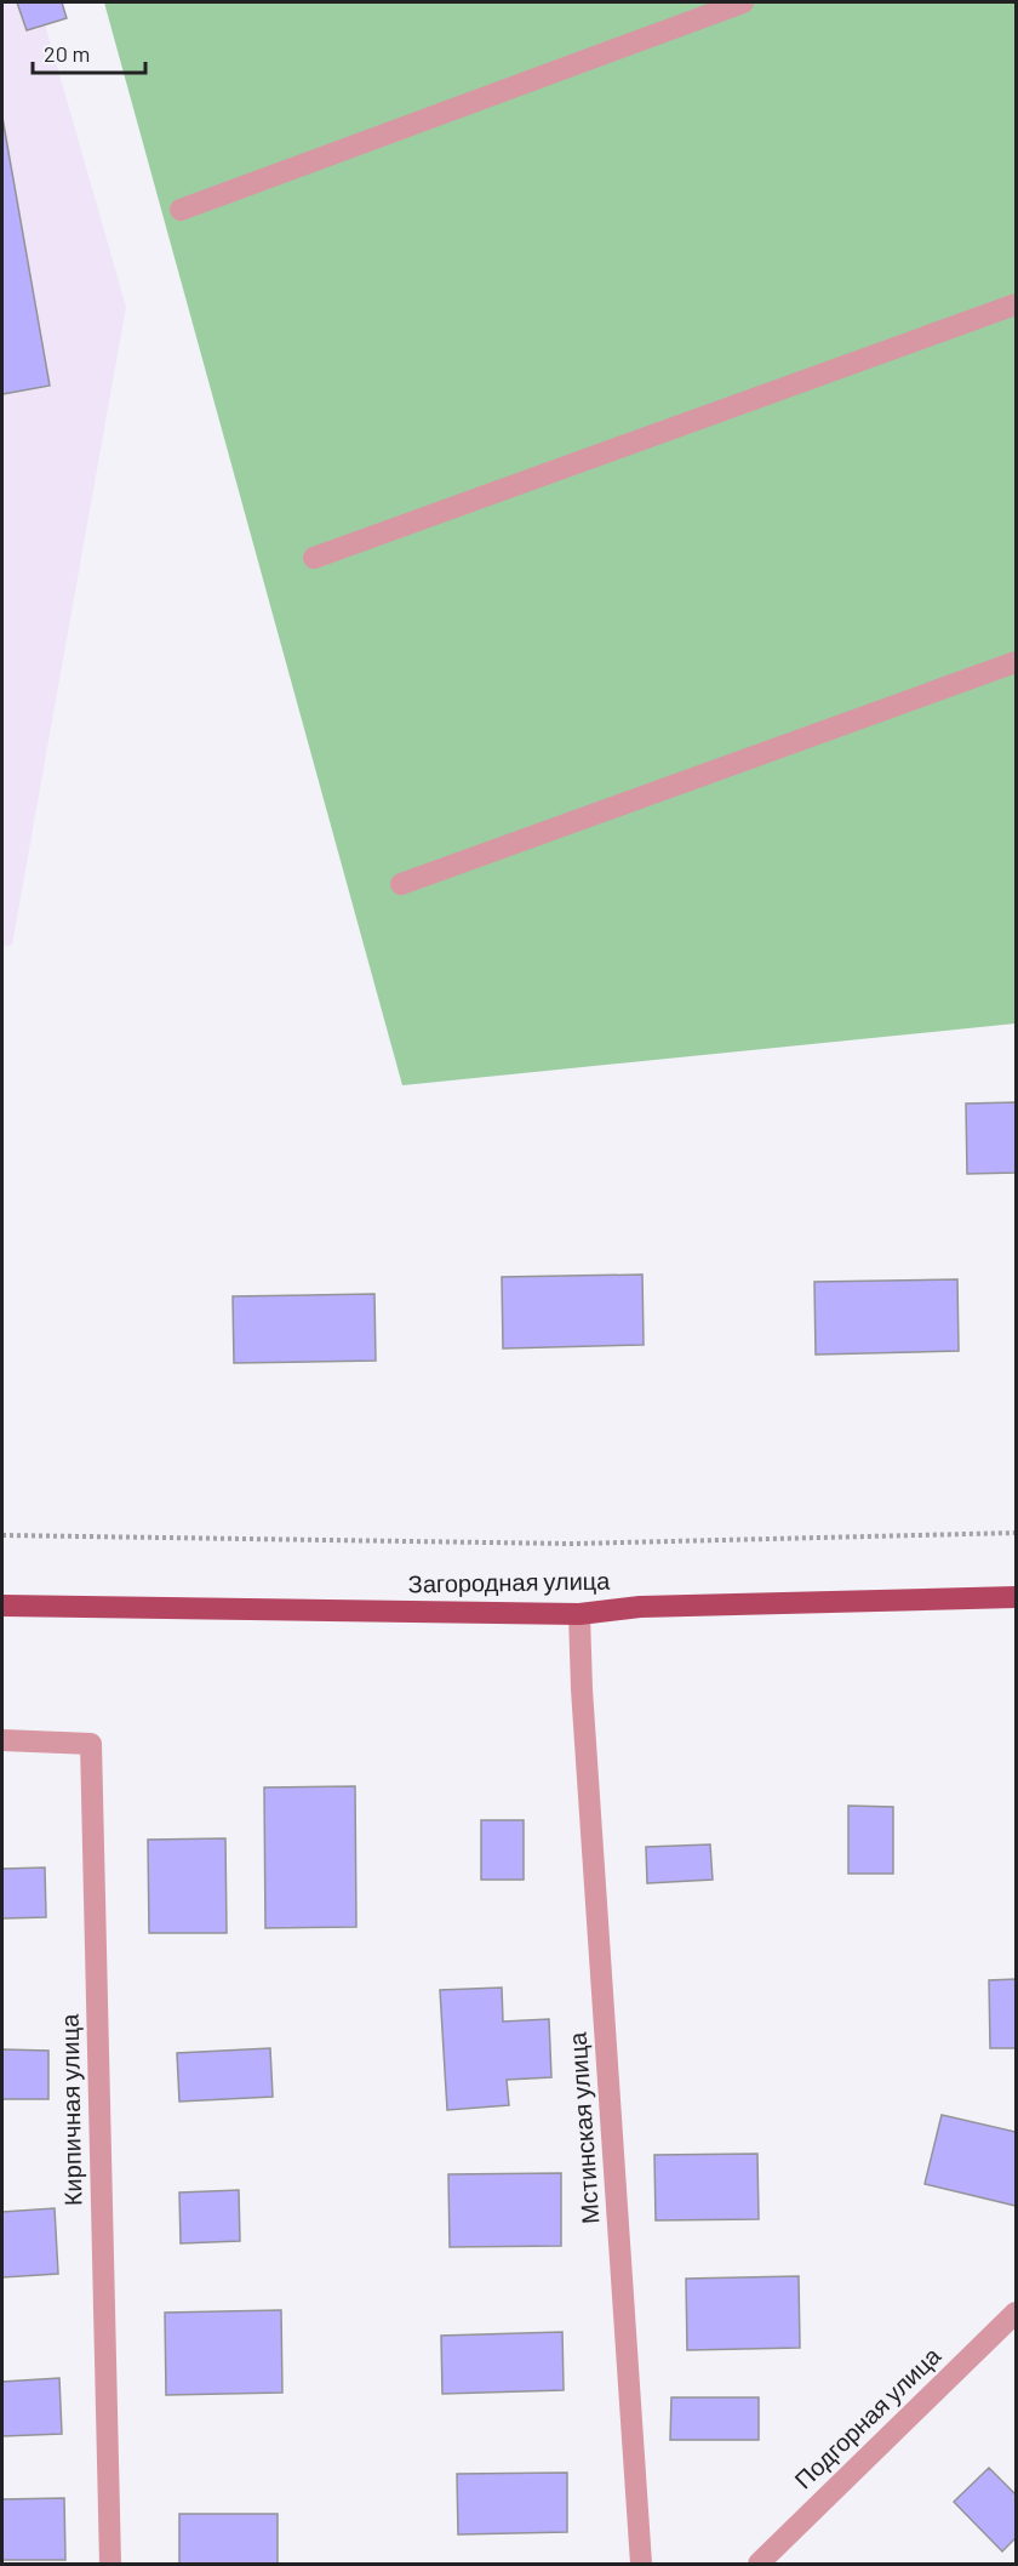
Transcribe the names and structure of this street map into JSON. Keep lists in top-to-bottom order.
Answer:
{
  "streets": {
    "main road": ["Загородная улица"],
    "street": ["Кирпичная улица", "Мстинская улица", "Подгорная улица"]
  },
  "crossings": [
    ["Загородная улица", "Мстинская улица"]
  ],
  "scale_bar": "20 m"
}
